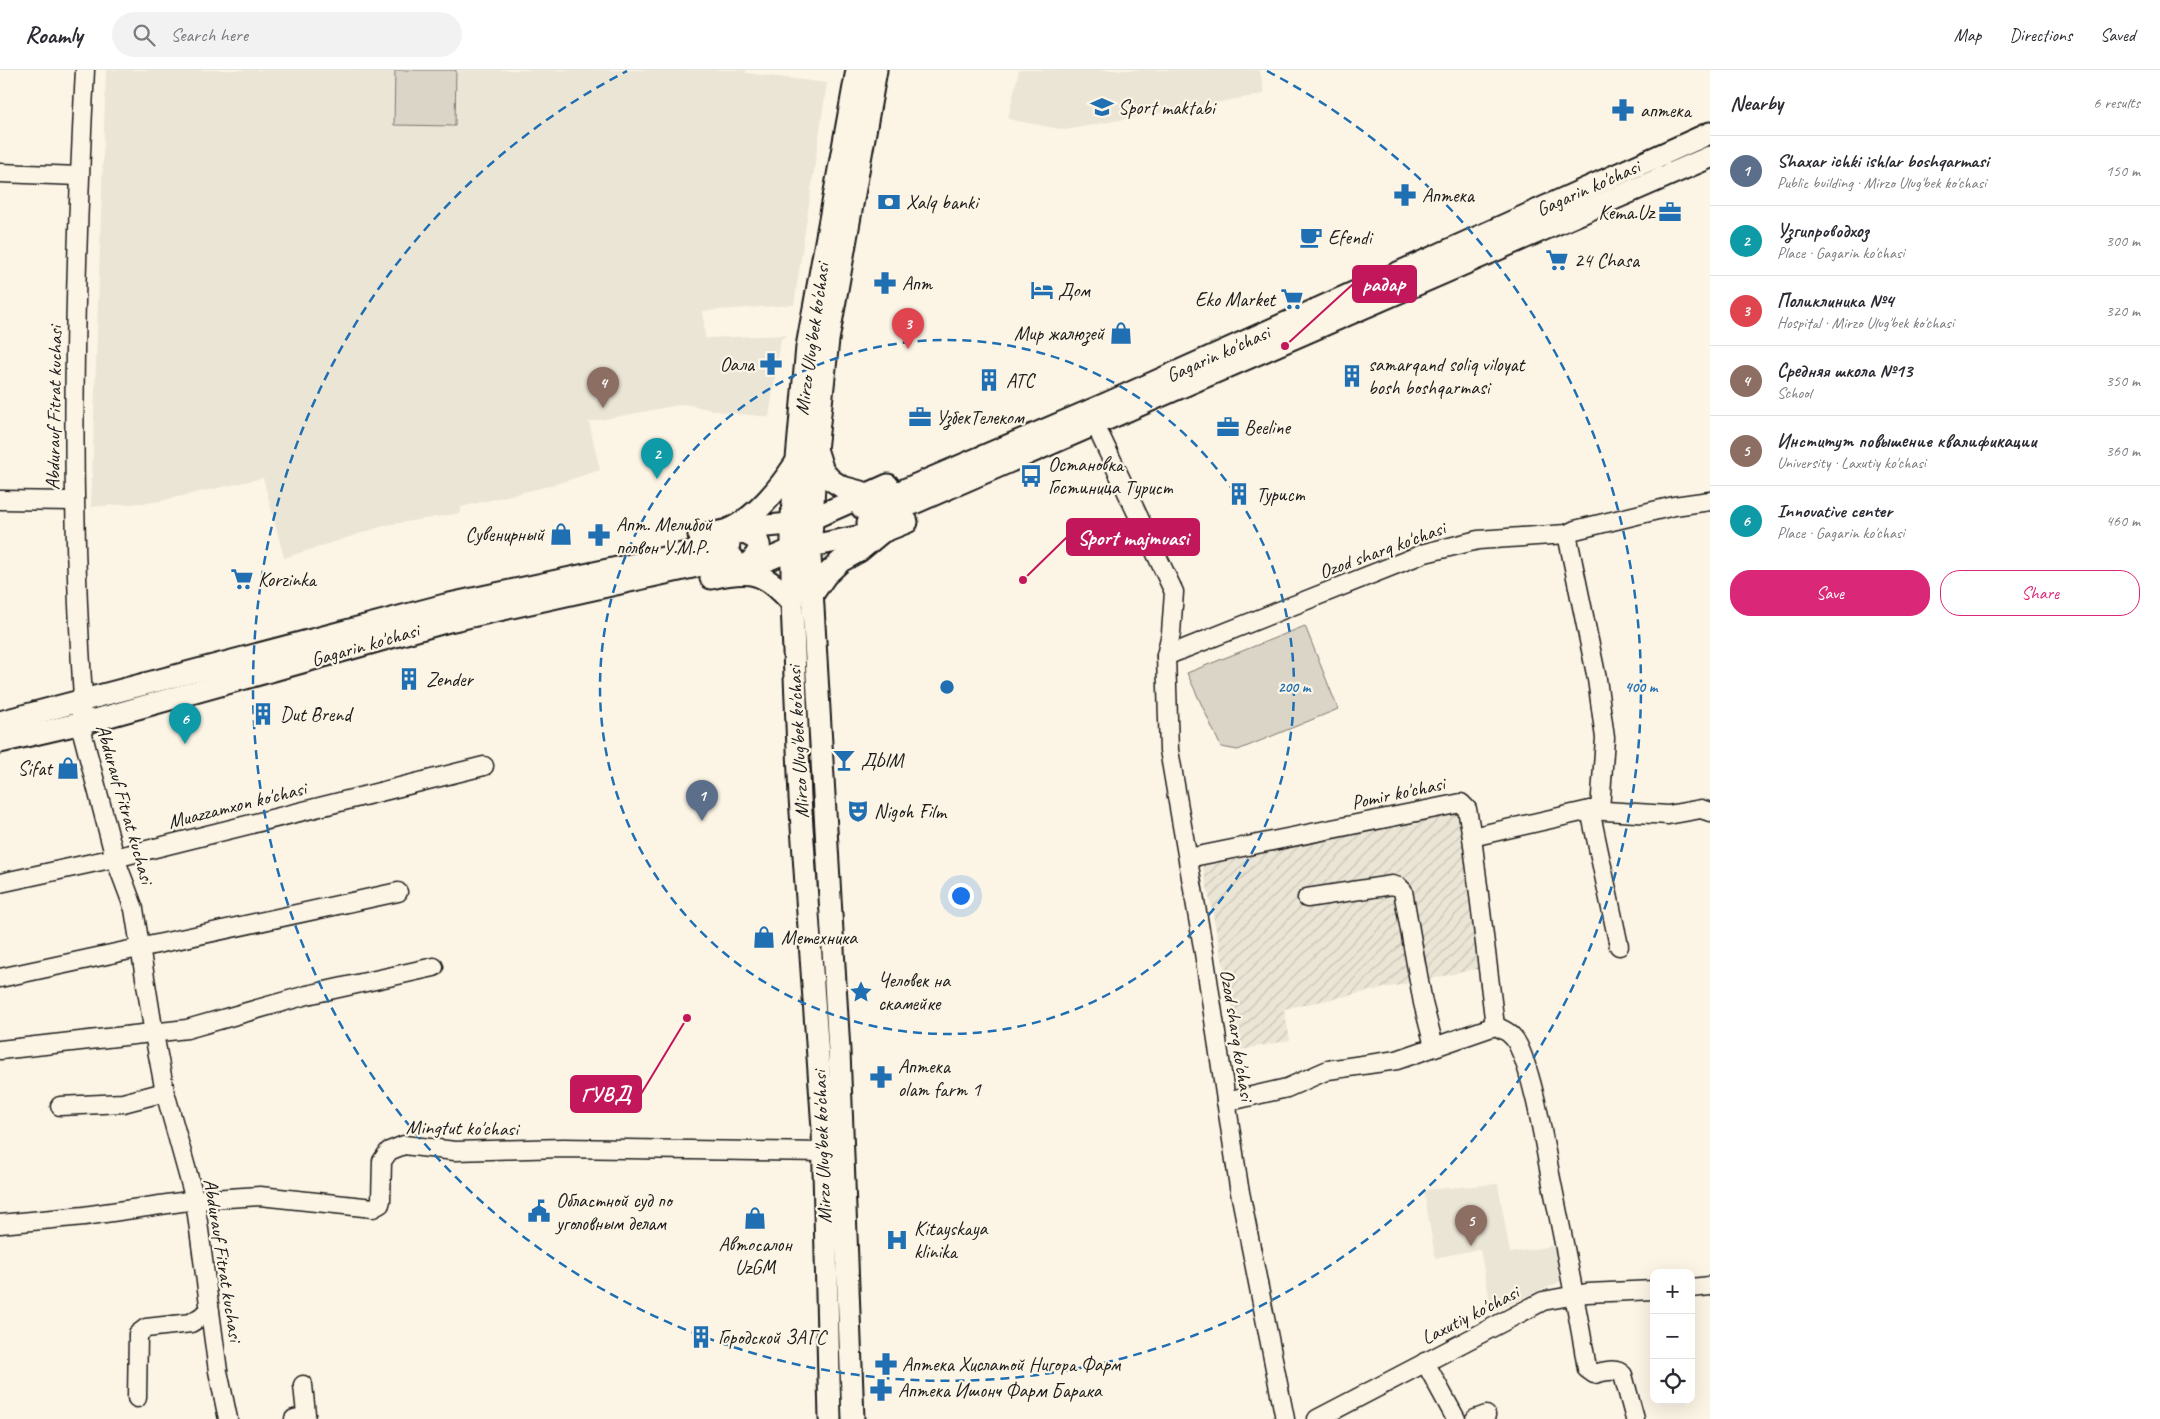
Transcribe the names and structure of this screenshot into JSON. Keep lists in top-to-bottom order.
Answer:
{
  "streets": {
    "main road": ["Gagarin ko'chasi", "Mirzo Ulug'bek ko'chasi"],
    "street": [
      "Abdurauf Fitrat kuchasi",
      "Ozod sharq ko'chasi",
      "Pomir ko'chasi",
      "Muazzamxon ko'chasi",
      "Mingtut ko'chasi",
      "Laxutiy ko'chasi"
    ]
  },
  "crossings": [
    ["Gagarin ko'chasi", "Abdurauf Fitrat kuchasi"],
    ["Mirzo Ulug'bek ko'chasi", "Mingtut ko'chasi"],
    ["Abdurauf Fitrat kuchasi", "Muazzamxon ko'chasi"],
    ["Abdurauf Fitrat kuchasi", "Mingtut ko'chasi"],
    ["Ozod sharq ko'chasi", "Pomir ko'chasi"]
  ],
  "places": {
    "school or university": ["Sport maktabi"],
    "pharmacy": [
      "аптека",
      "Аптека",
      "Апт",
      "Оала",
      "Апт. Мелибой полвон У.М.Р.",
      "Аптека olam farm 1",
      "Аптека Хислатой Нигора Фарм",
      "Аптека Ишонч Фарм Барака"
    ],
    "bank": ["Xalq banki"],
    "office": ["Kema.Uz", "УзбекТелеком", "Beeline"],
    "cafe": ["Efendi"],
    "supermarket": ["24 Chasa", "Eko Market", "Korzinka"],
    "hotel": ["Дом"],
    "shop": [
      "Мир жалюзей",
      "Сувенирный",
      "Sifat",
      "Метехника",
      "Автосалон UzGM"
    ],
    "other": ["радар", "Sport majmuasi", "ГУВД"],
    "building": [
      "samarqand soliq viloyat bosh boshqarmasi",
      "ATC",
      "Турист",
      "Zender",
      "Dut Brend",
      "Городской ЗАГС"
    ],
    "bus stop": ["Остановка Гостиница Турист"],
    "bar": ["ДЫМ"],
    "theatre": ["Nigoh Film"],
    "place": ["Человек на скамейке"],
    "public building": ["Областной суд по уголовным делам"],
    "hospital": ["Kitayskaya klinika"]
  },
  "page": {
    "header": "Roamly",
    "search": "Search here",
    "nav": ["Map", "Directions", "Saved"],
    "heading": ["Nearby", "6 results"],
    "list": [
      {
        "mark": "1",
        "name": "Shaxar ichki ishlar boshqarmasi",
        "note": "Public building · Mirzo Ulug'bek ko'chasi",
        "value": "150 m"
      },
      {
        "mark": "2",
        "name": "Узгипроводхоз",
        "note": "Place · Gagarin ko'chasi",
        "value": "300 m"
      },
      {
        "mark": "3",
        "name": "Поликлиника №4",
        "note": "Hospital · Mirzo Ulug'bek ko'chasi",
        "value": "320 m"
      },
      {
        "mark": "4",
        "name": "Средняя школа №13",
        "note": "School",
        "value": "350 m"
      },
      {
        "mark": "5",
        "name": "Институт повышение квалификации",
        "note": "University · Laxutiy ko'chasi",
        "value": "360 m"
      },
      {
        "mark": "6",
        "name": "Innovative center",
        "note": "Place · Gagarin ko'chasi",
        "value": "460 m"
      }
    ],
    "pins": [
      "3",
      "4",
      "2",
      "6",
      "1",
      "5"
    ],
    "buttons": ["Save", "Share"],
    "map_buttons": ["+", "−"]
  },
  "rings": ["200 m", "400 m"]
}
